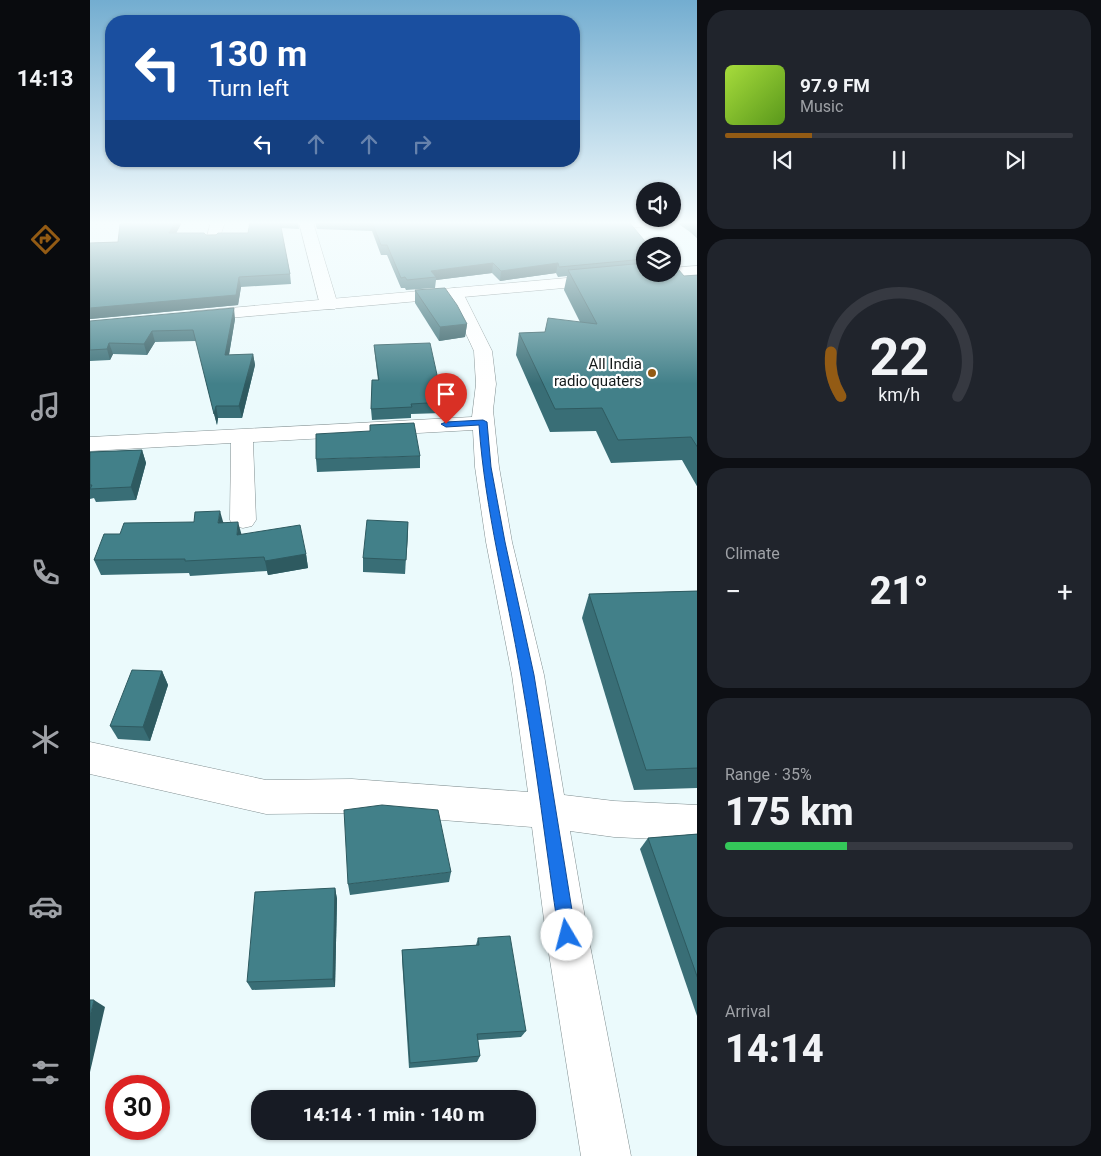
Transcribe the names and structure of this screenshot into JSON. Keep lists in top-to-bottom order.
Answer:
{
  "places": ["All India radio quaters"],
  "page": {
    "tabs": "14:13",
    "turn": ["130 m", "Turn left"],
    "song": ["97.9 FM", "Music"],
    "tile": [
      "Climate",
      ["Range · 35%", "175 km"],
      ["Arrival", "14:14"]
    ],
    "heat": ["−", "21°", "+"],
    "limit": "30",
    "trip": "14:14 · 1 min · 140 m",
    "gauge": ["22", "km/h"]
  }
}
